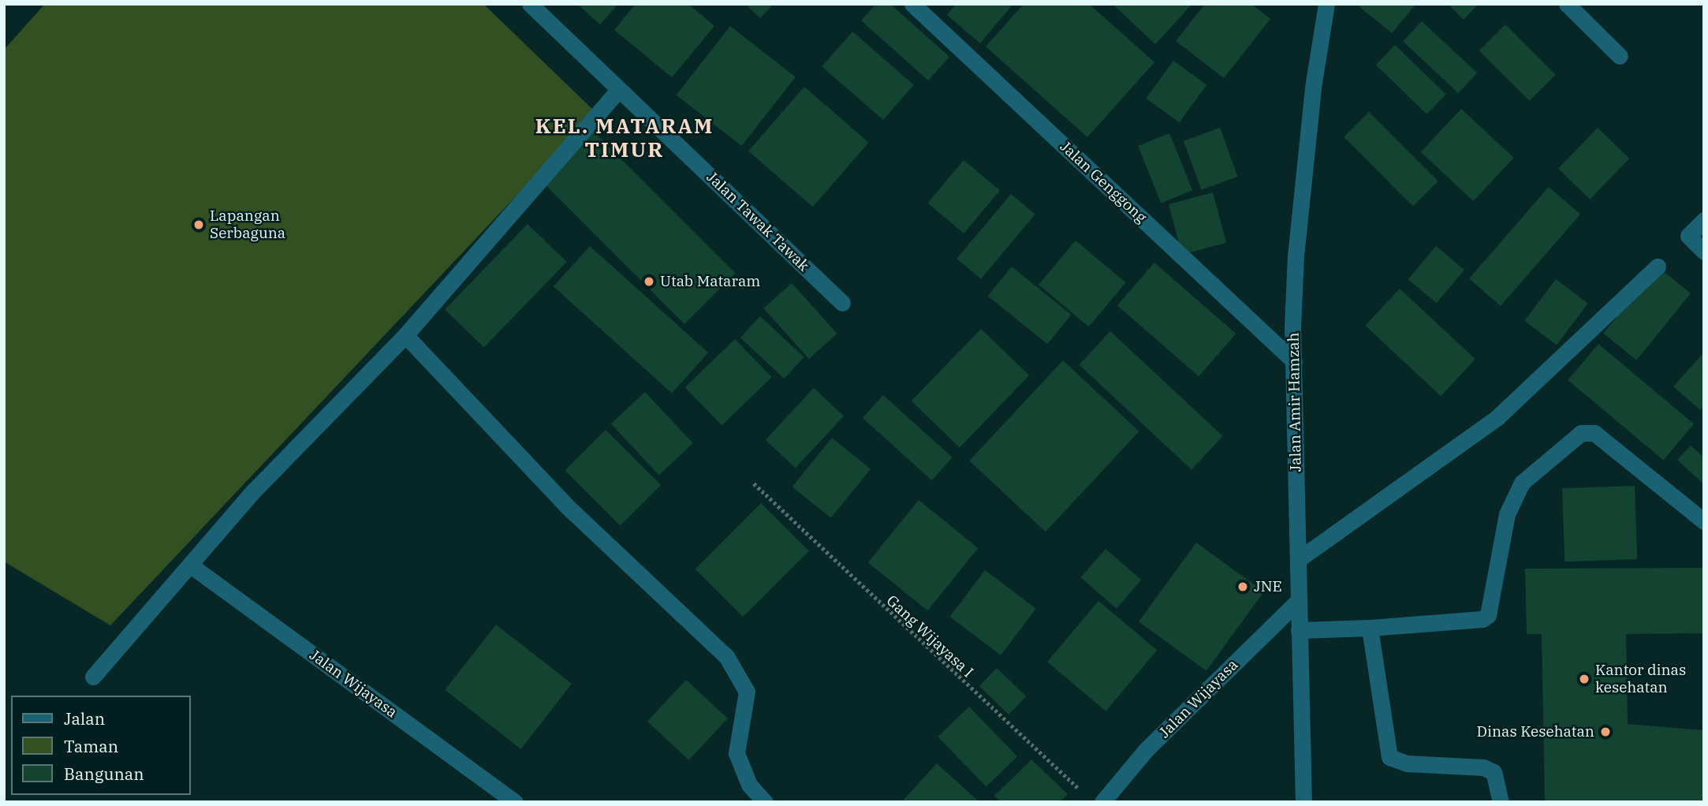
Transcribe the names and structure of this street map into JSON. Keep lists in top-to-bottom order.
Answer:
{
  "streets": {
    "street": [
      "Jalan Genggong",
      "Jalan Tawak Tawak",
      "Jalan Amir Hamzah",
      "Jalan Wijayasa"
    ],
    "path": ["Gang Wijayasa I"]
  },
  "crossings": [
    ["Jalan Genggong", "Jalan Amir Hamzah"],
    ["Jalan Amir Hamzah", "Jalan Wijayasa"]
  ],
  "districts": ["KEL. MATARAM TIMUR"],
  "places": [
    "Lapangan Serbaguna",
    "Utab Mataram",
    "JNE",
    "Kantor dinas kesehatan",
    "Dinas Kesehatan"
  ],
  "legend": ["Jalan", "Taman", "Bangunan"]
}
